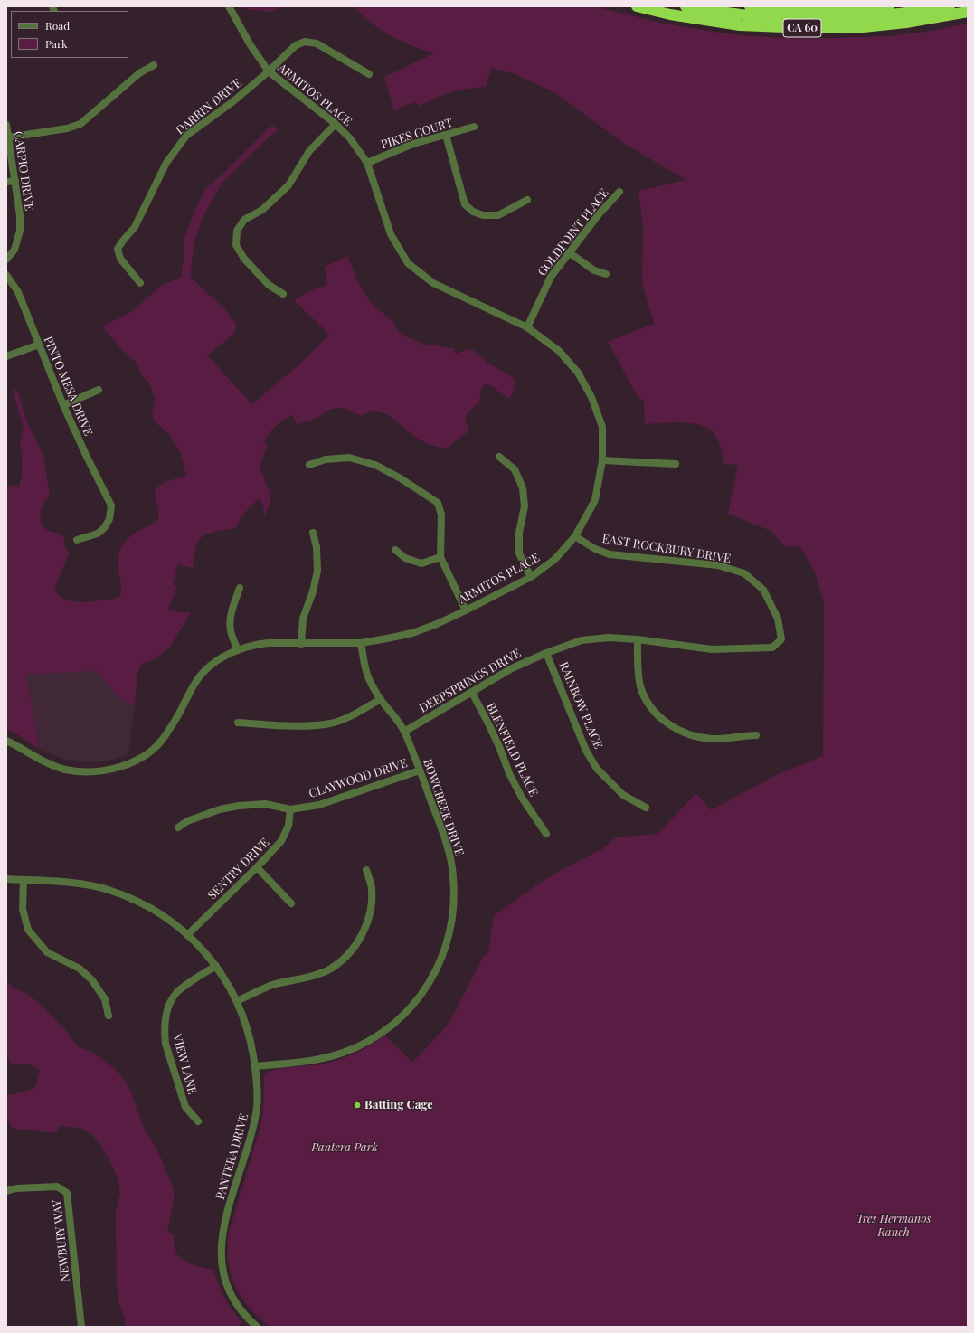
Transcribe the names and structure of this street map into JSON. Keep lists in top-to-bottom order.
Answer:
{
  "streets": {
    "highway": ["CA 60"],
    "street": [
      "ARMITOS PLACE",
      "DARRIN DRIVE",
      "PIKES COURT",
      "CARPIO DRIVE",
      "GOLDPOINT PLACE",
      "PINTO MESA DRIVE",
      "EAST ROCKBURY DRIVE",
      "DEEPSPRINGS DRIVE",
      "RAINBOW PLACE",
      "BLENFIELD PLACE",
      "CLAYWOOD DRIVE",
      "BOWCREEK DRIVE",
      "SENTRY DRIVE",
      "VIEW LANE",
      "PANTERA DRIVE",
      "NEWBURY WAY"
    ]
  },
  "crossings": [
    ["ARMITOS PLACE", "DARRIN DRIVE"],
    ["ARMITOS PLACE", "PIKES COURT"],
    ["ARMITOS PLACE", "GOLDPOINT PLACE"],
    ["ARMITOS PLACE", "EAST ROCKBURY DRIVE"],
    ["ARMITOS PLACE", "BOWCREEK DRIVE"],
    ["EAST ROCKBURY DRIVE", "DEEPSPRINGS DRIVE"],
    ["DEEPSPRINGS DRIVE", "RAINBOW PLACE"],
    ["DEEPSPRINGS DRIVE", "BLENFIELD PLACE"],
    ["DEEPSPRINGS DRIVE", "BOWCREEK DRIVE"],
    ["CLAYWOOD DRIVE", "BOWCREEK DRIVE"],
    ["CLAYWOOD DRIVE", "SENTRY DRIVE"],
    ["BOWCREEK DRIVE", "PANTERA DRIVE"],
    ["SENTRY DRIVE", "PANTERA DRIVE"],
    ["VIEW LANE", "PANTERA DRIVE"]
  ],
  "parks": ["Pantera Park", "Tres Hermanos Ranch"],
  "places": ["Batting Cage"],
  "legend": ["Road", "Park"]
}
